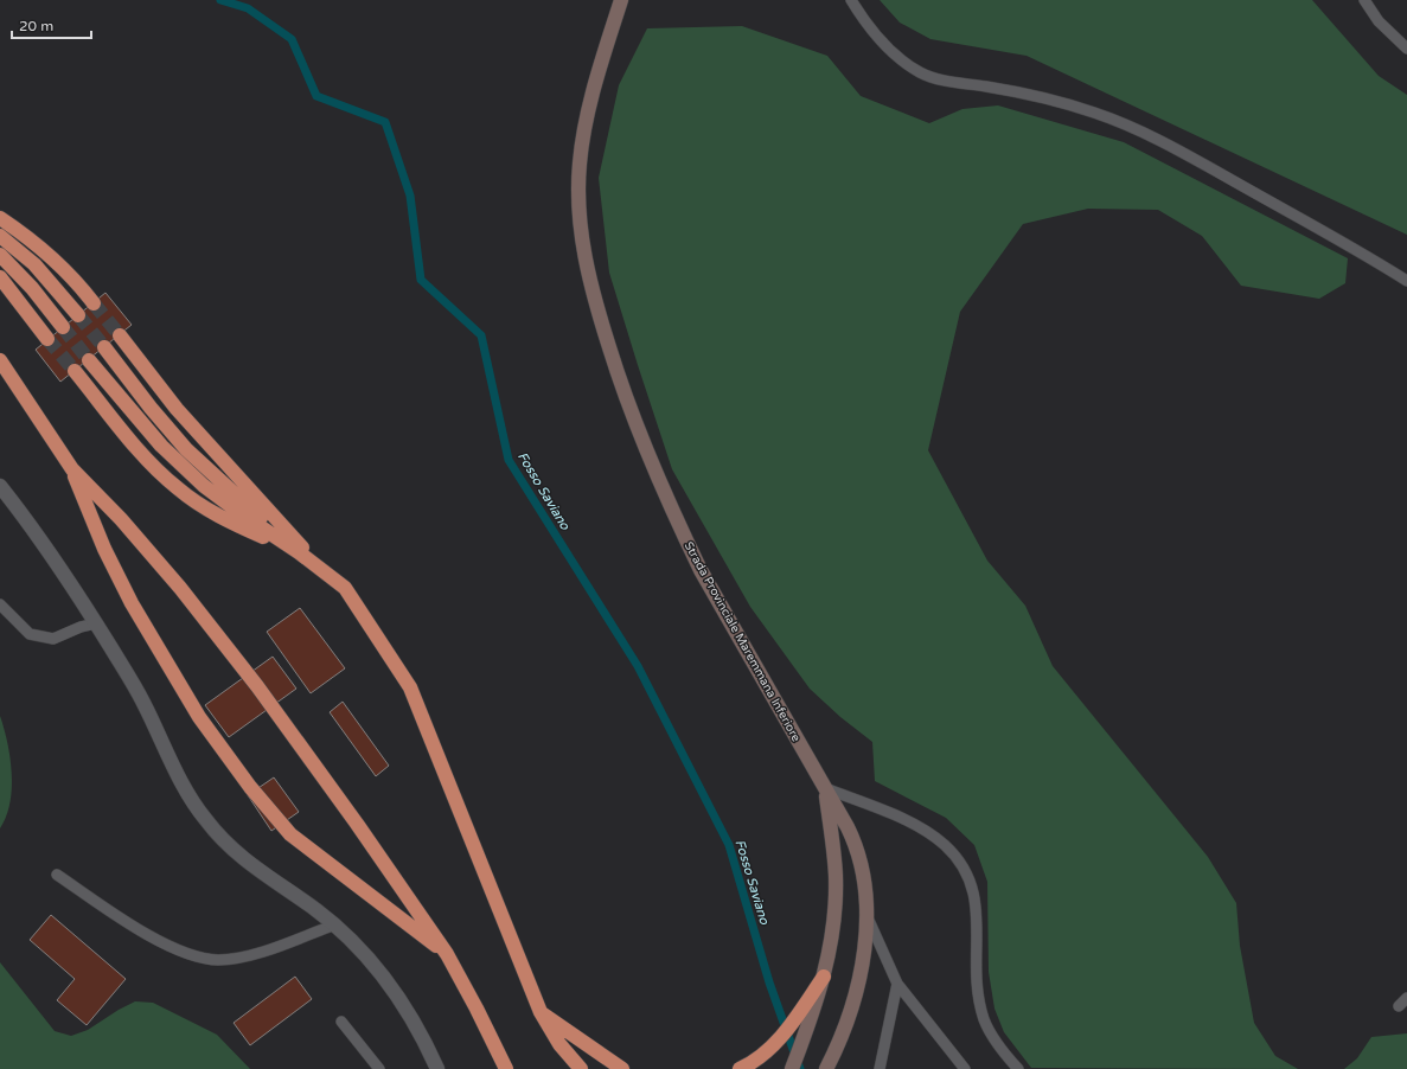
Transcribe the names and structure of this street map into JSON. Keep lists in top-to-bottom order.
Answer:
{
  "streets": {
    "main road": ["Strada Provinciale Maremmana Inferiore"]
  },
  "water": ["Fosso Saviano"],
  "scale_bar": "20 m"
}
